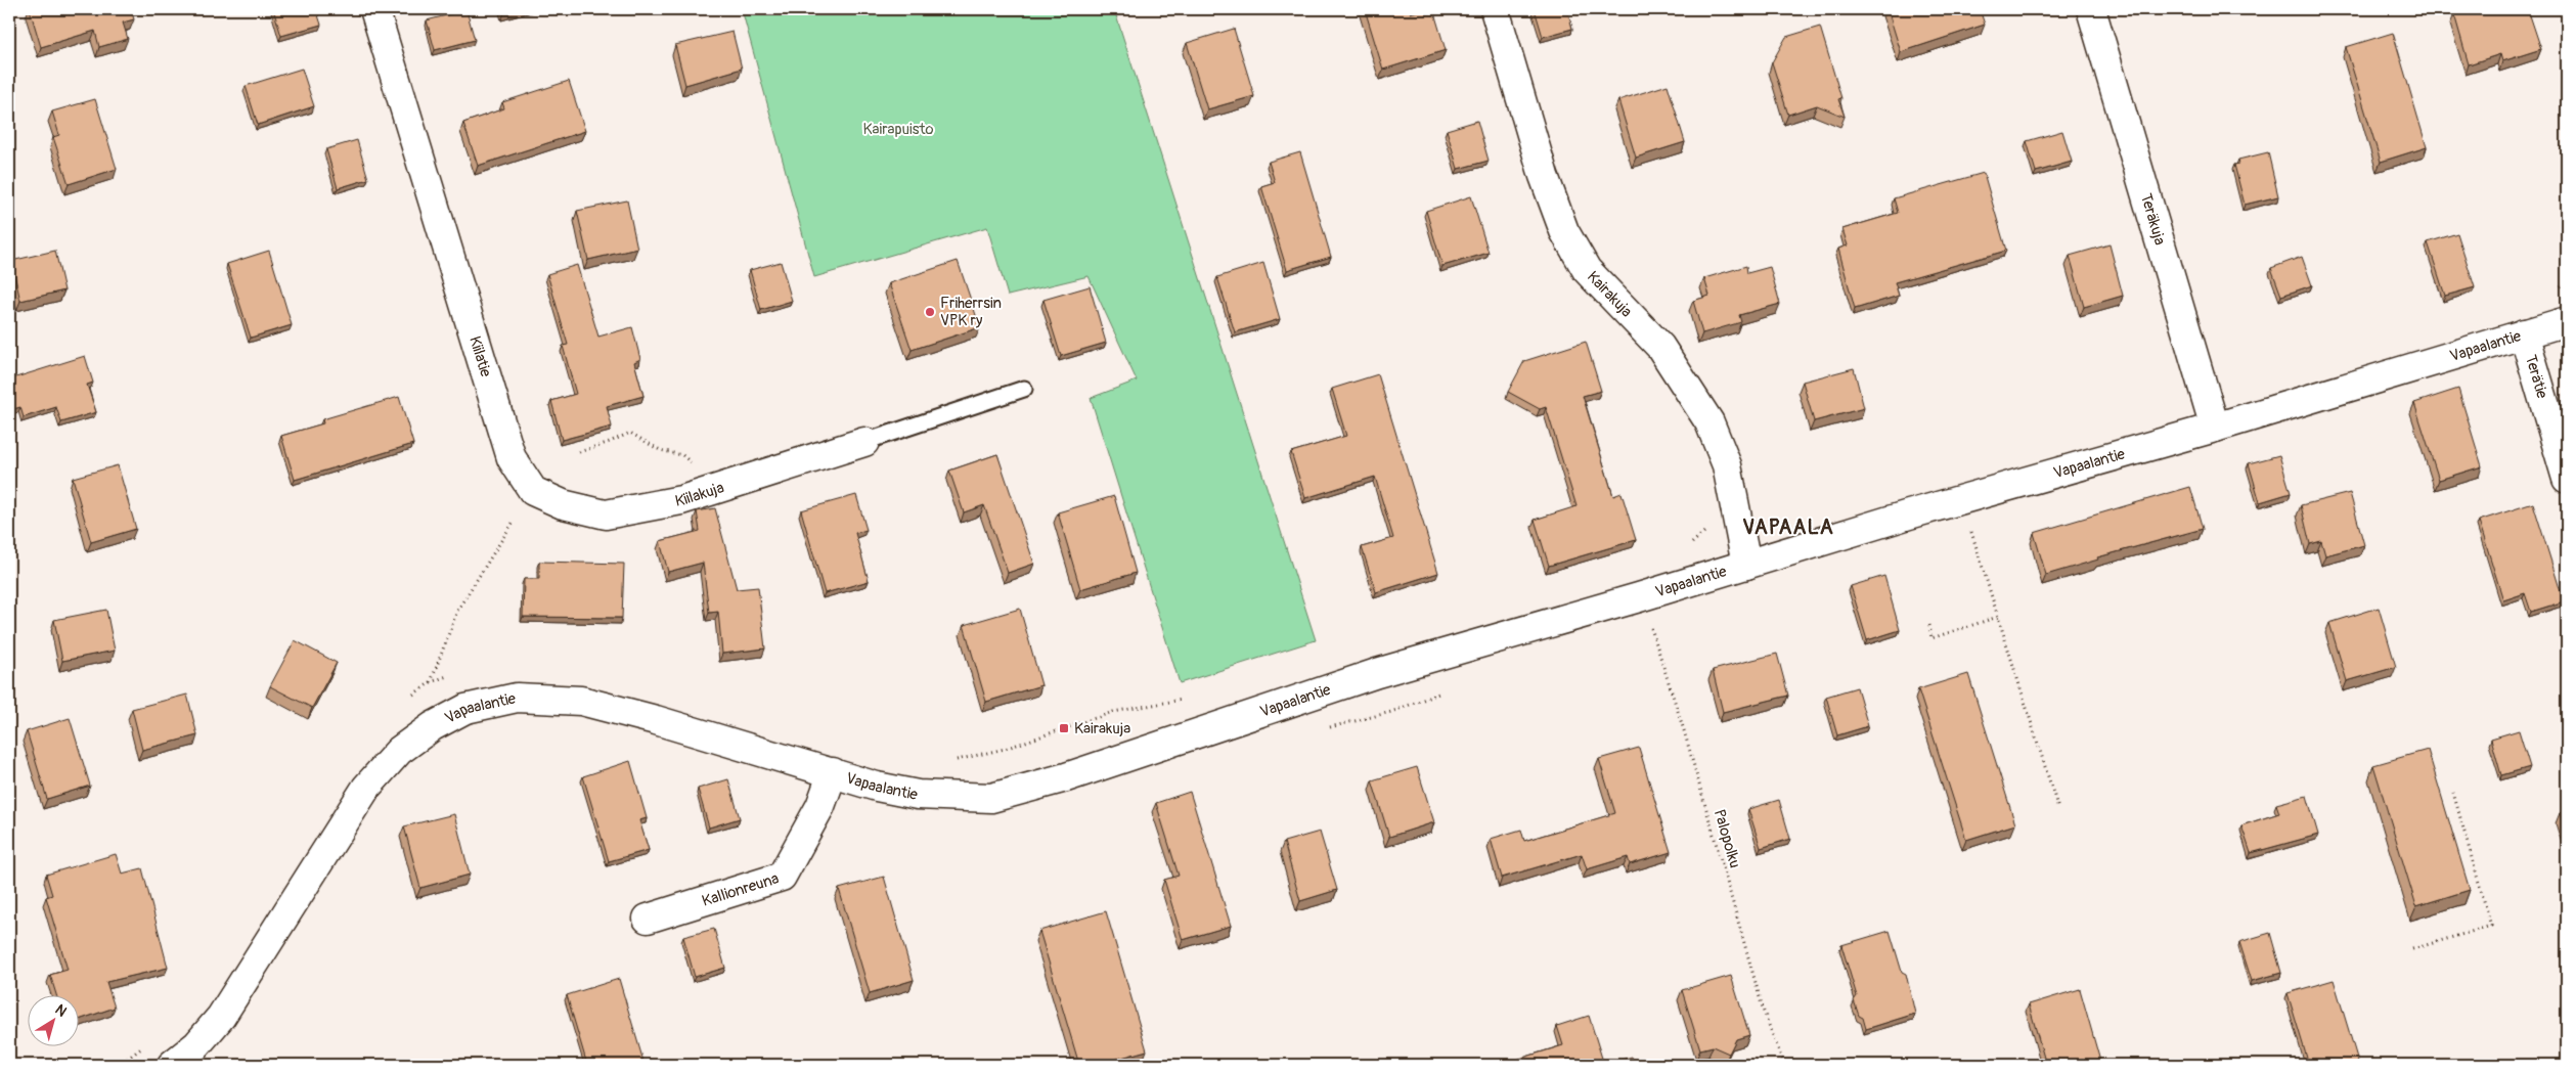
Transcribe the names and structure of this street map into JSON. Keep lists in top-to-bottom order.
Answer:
{
  "streets": {
    "street": [
      "Teräkuja",
      "Kairakuja",
      "Vapaalantie",
      "Kiilatie",
      "Terätie",
      "Kiilakuja",
      "Kallionreuna"
    ],
    "path": ["Palopolku"]
  },
  "crossings": [
    ["Teräkuja", "Vapaalantie"],
    ["Kairakuja", "Vapaalantie"],
    ["Vapaalantie", "Terätie"],
    ["Vapaalantie", "Kallionreuna"],
    ["Kiilatie", "Kiilakuja"]
  ],
  "districts": ["VAPAALA"],
  "parks": ["Kairapuisto"],
  "places": {
    "other": ["Friherrsin VPK ry"],
    "transit": ["Kairakuja"]
  },
  "north": "top right"
}
